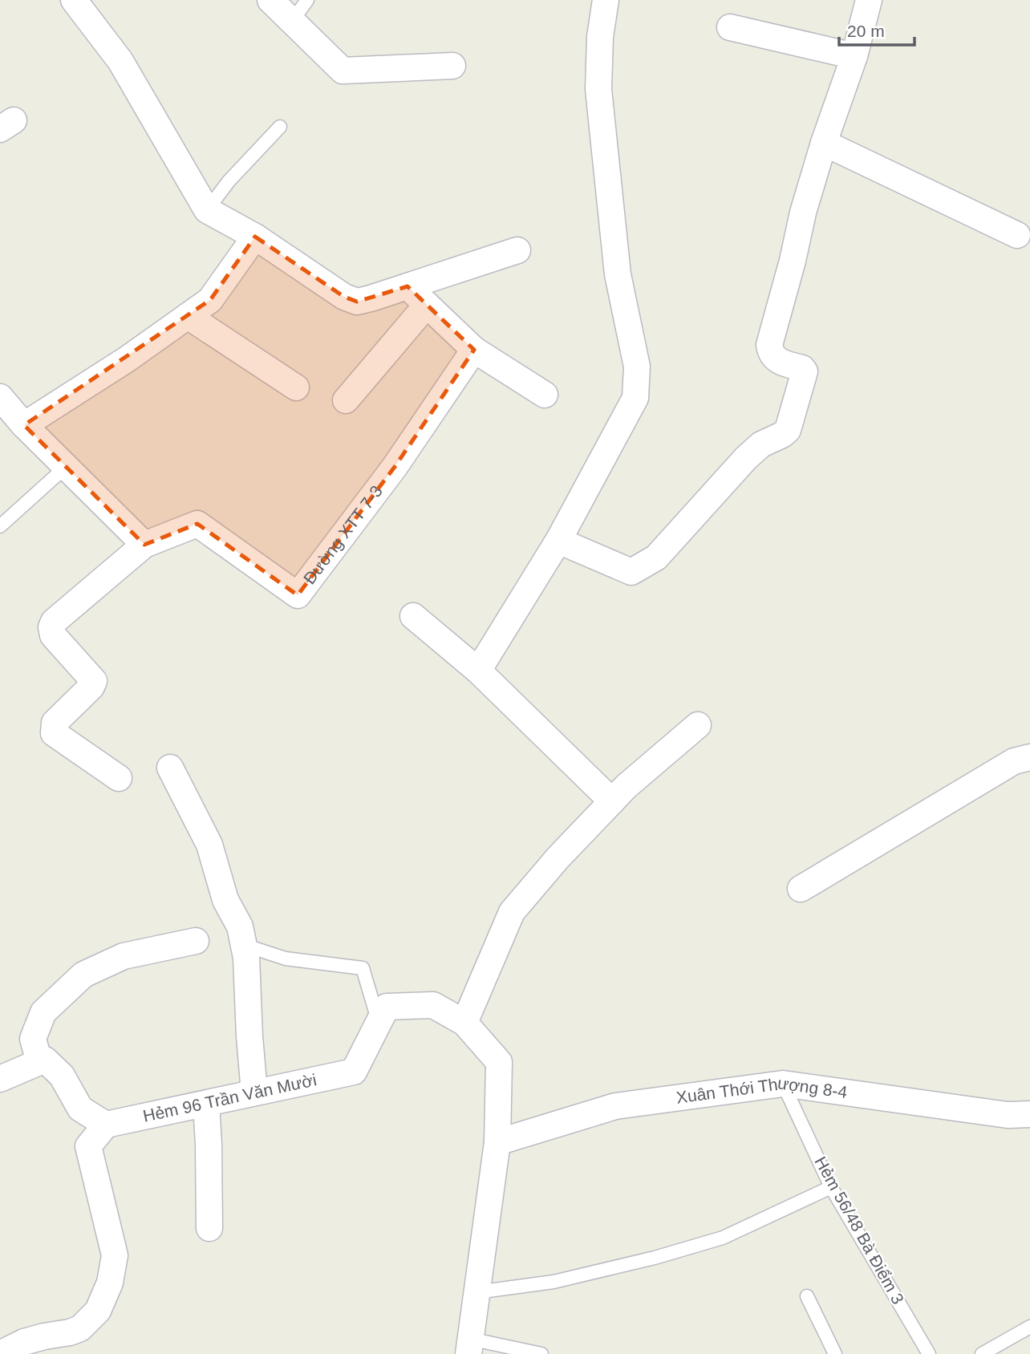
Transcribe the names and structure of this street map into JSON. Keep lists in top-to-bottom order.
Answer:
{
  "streets": {
    "street": ["Đường XTT 7-3", "Xuân Thới Thượng 8-4", "Hẻm 96 Trần Văn Mười"],
    "lane": ["Hẻm 56/48 Bà Điểm 3"]
  },
  "crossings": [
    ["Xuân Thới Thượng 8-4", "Hẻm 56/48 Bà Điểm 3"]
  ],
  "scale_bar": "20 m"
}
